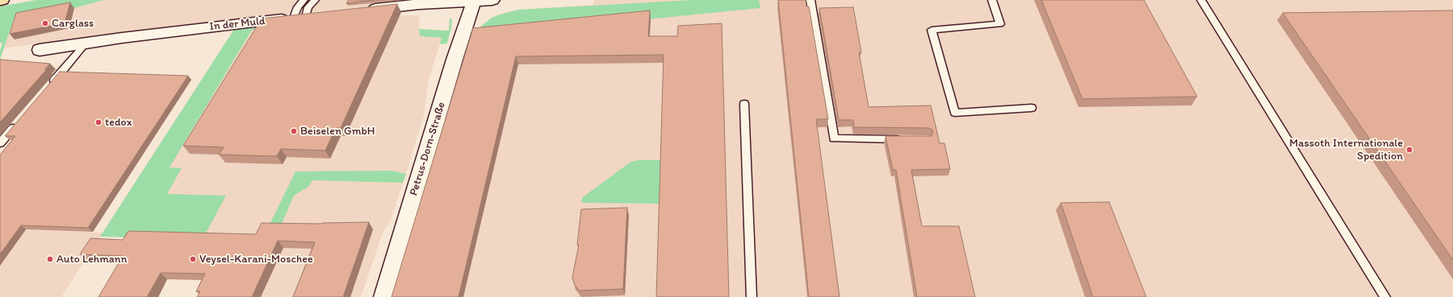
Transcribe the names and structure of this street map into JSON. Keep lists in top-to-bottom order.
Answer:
{
  "streets": {
    "street": ["In der Muld", "Petrus-Dorn-Straße"]
  },
  "places": [
    "Carglass",
    "tedox",
    "Beiselen GmbH",
    "Massoth Internationale Spedition",
    "Auto Lehmann",
    "Veysel-Karani-Moschee"
  ]
}
